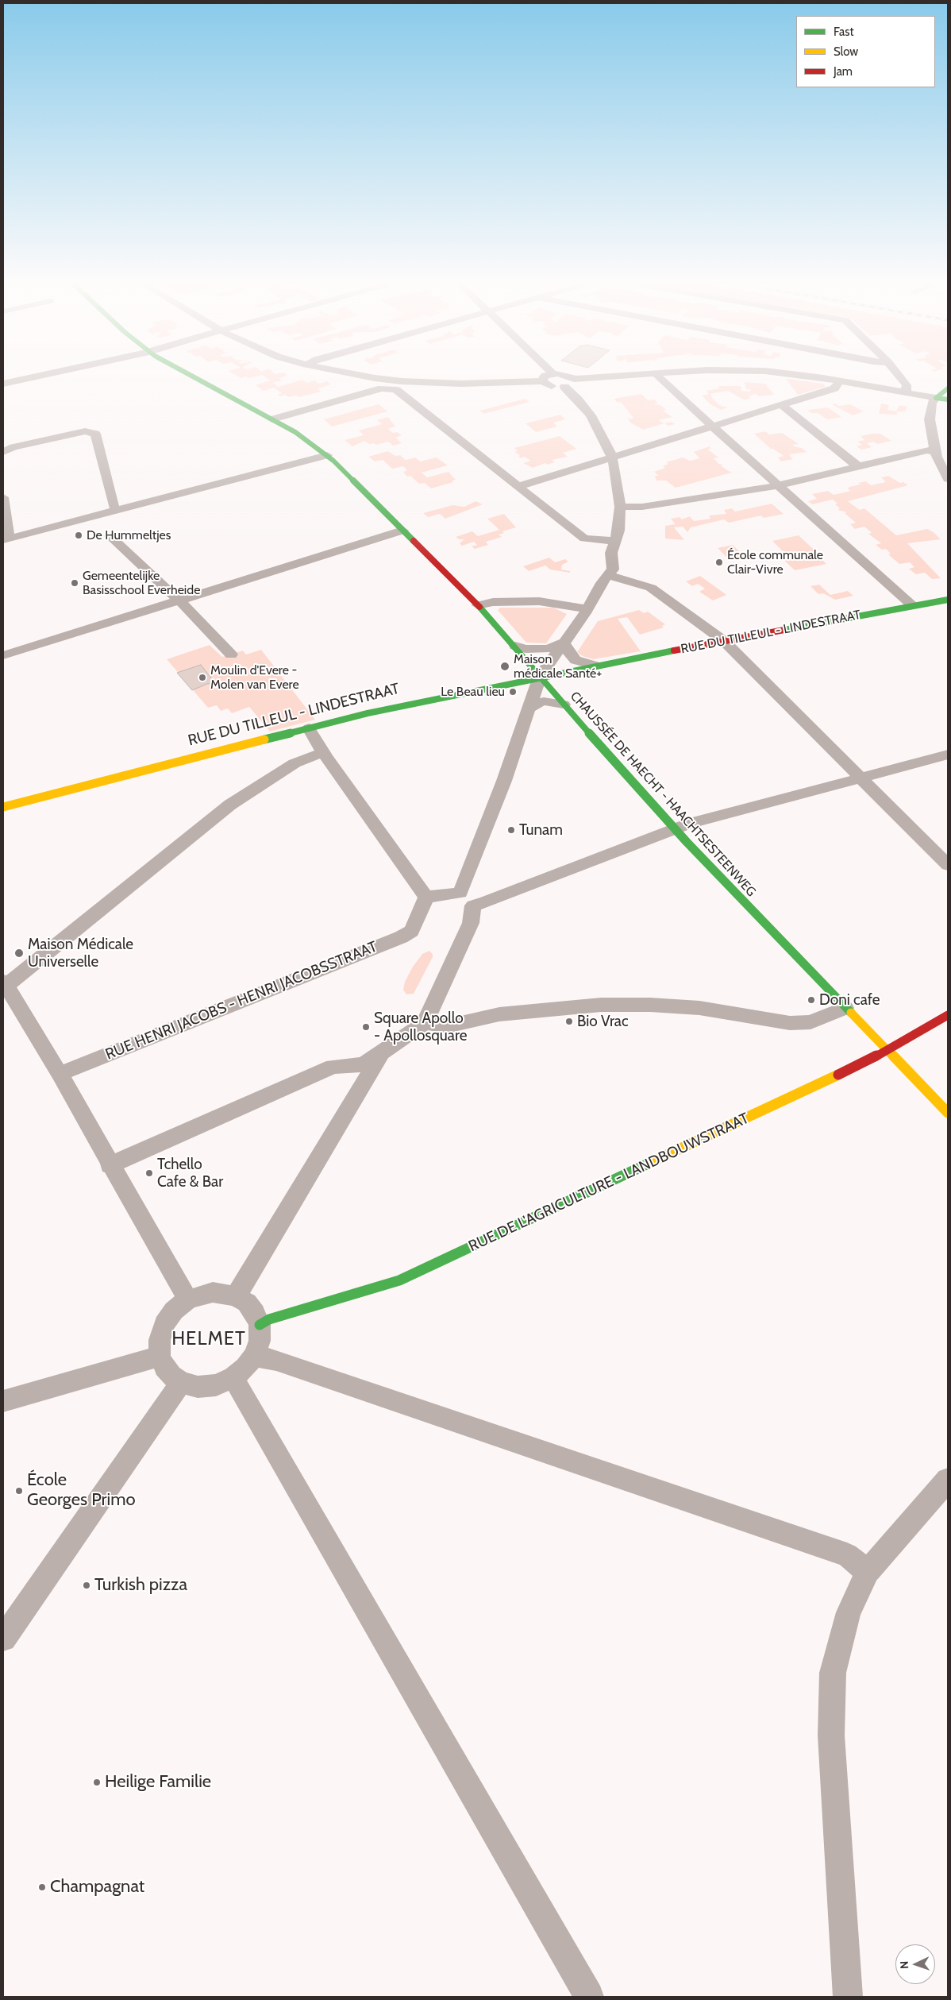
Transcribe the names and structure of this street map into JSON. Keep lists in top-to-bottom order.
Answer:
{
  "streets": {
    "street": [
      "RUE DU TILLEUL - LINDESTRAAT",
      "CHAUSSÉE DE HAECHT - HAACHTSESTEENWEG",
      "RUE HENRI JACOBS - HENRI JACOBSSTRAAT",
      "RUE DE L'AGRICULTURE - LANDBOUWSTRAAT"
    ]
  },
  "crossings": [
    ["RUE DU TILLEUL - LINDESTRAAT", "CHAUSSÉE DE HAECHT - HAACHTSESTEENWEG"],
    ["CHAUSSÉE DE HAECHT - HAACHTSESTEENWEG", "RUE DE L'AGRICULTURE - LANDBOUWSTRAAT"]
  ],
  "districts": ["HELMET"],
  "places": [
    "De Hummeltjes",
    "École communale Clair-Vivre",
    "Gemeentelijke Basisschool Everheide",
    "Maison médicale Santé+",
    "Moulin d'Evere - Molen van Evere",
    "Le Beau lieu",
    "Tunam",
    "Maison Médicale Universelle",
    "Doni cafe",
    "Bio Vrac",
    "Square Apollo - Apollosquare",
    "Tchello Cafe & Bar",
    "École Georges Primo",
    "Turkish pizza",
    "Heilige Familie",
    "Champagnat"
  ],
  "legend": ["Fast", "Slow", "Jam"],
  "north": "left"
}
